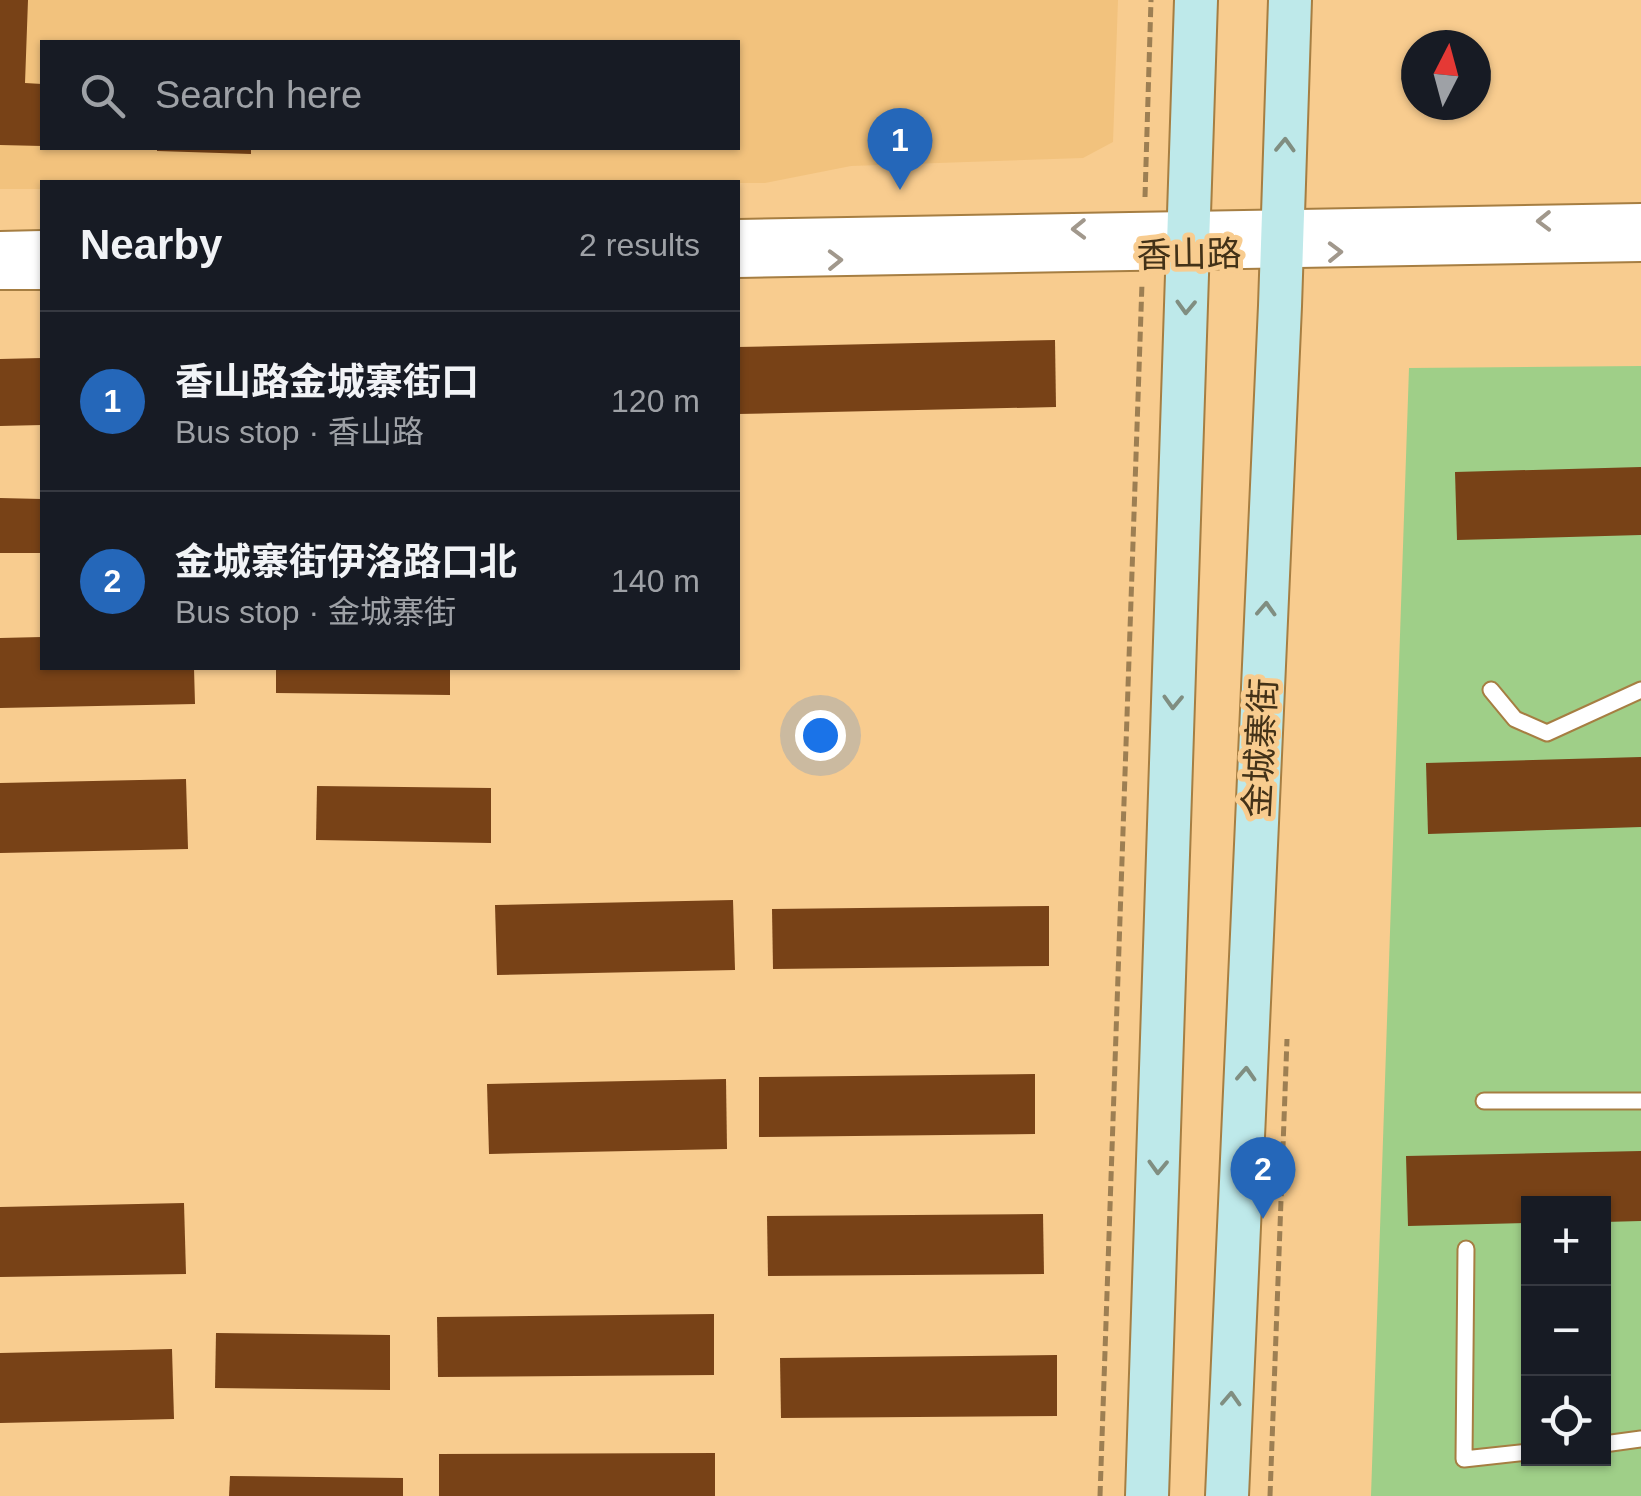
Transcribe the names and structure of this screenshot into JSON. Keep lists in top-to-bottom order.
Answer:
{
  "streets": {
    "main road": ["金城寨街"],
    "street": ["香山路"]
  },
  "crossings": [
    ["香山路", "金城寨街"]
  ],
  "north": "top",
  "page": {
    "search": "Search here",
    "pins": ["1", "2"],
    "heading": ["Nearby", "2 results"],
    "list": [
      {
        "mark": "1",
        "name": "香山路金城寨街口",
        "note": "Bus stop · 香山路",
        "value": "120 m"
      },
      {
        "mark": "2",
        "name": "金城寨街伊洛路口北",
        "note": "Bus stop · 金城寨街",
        "value": "140 m"
      }
    ],
    "map_buttons": ["+", "−"]
  }
}
